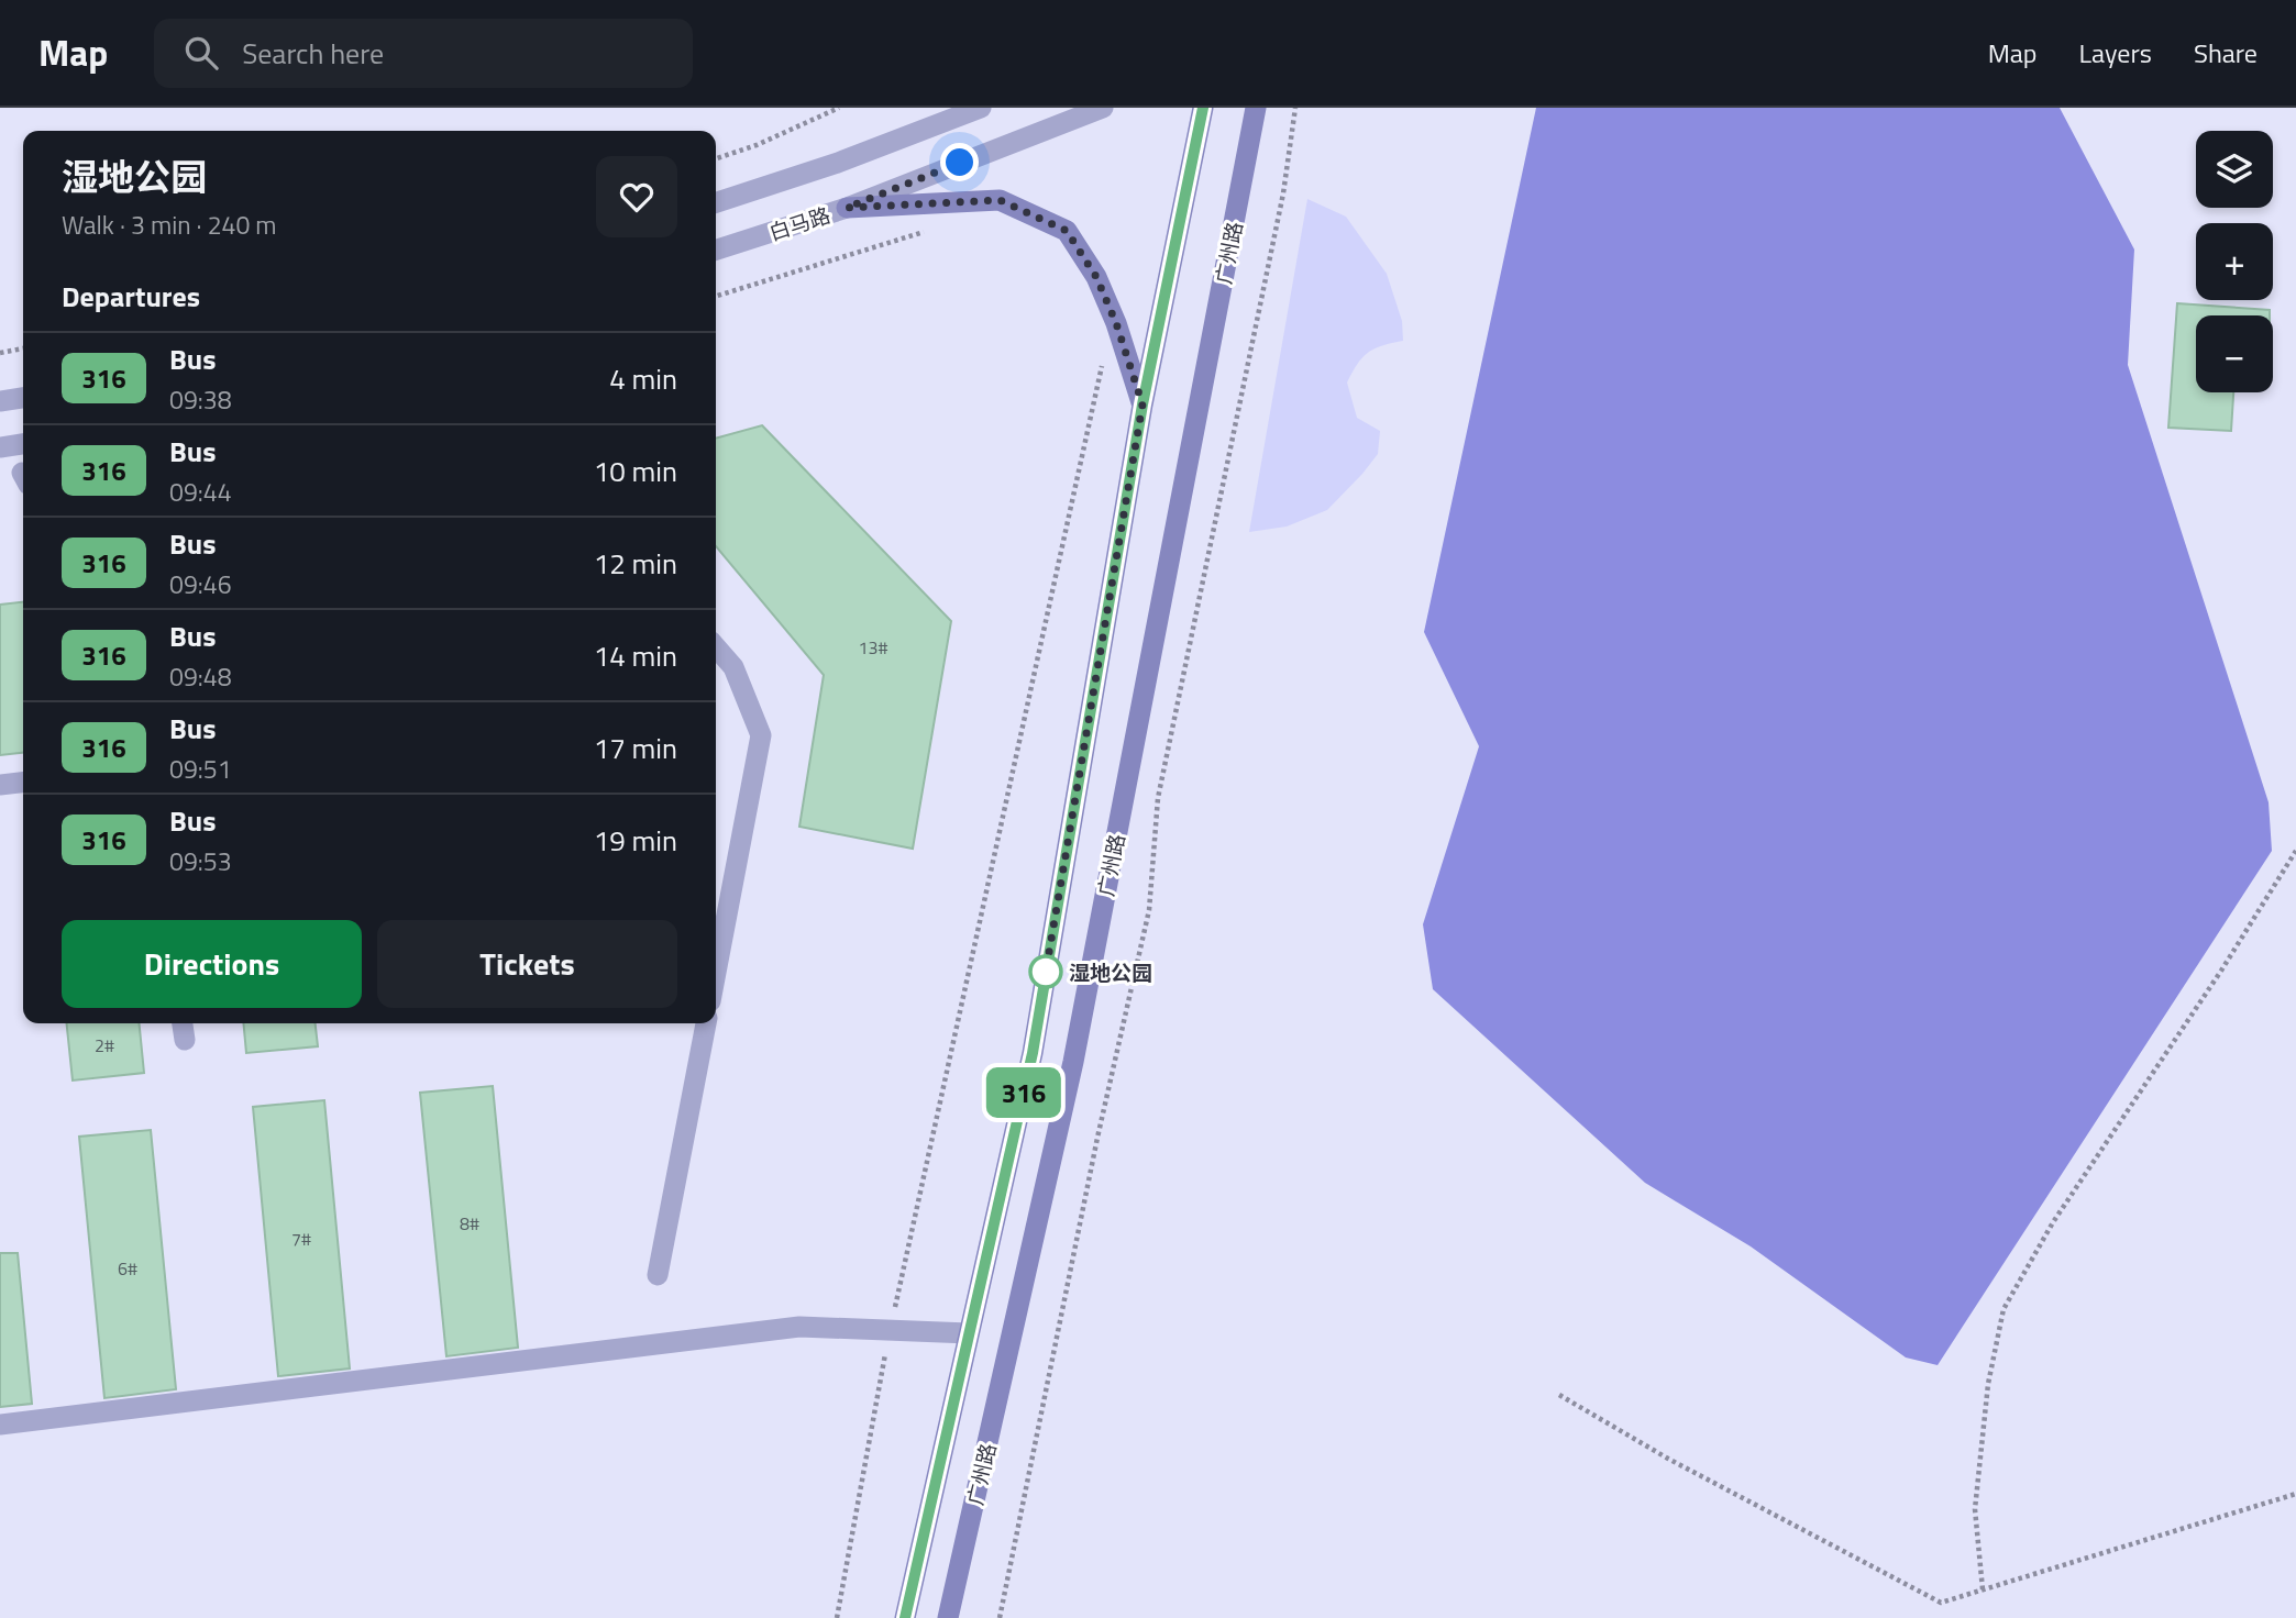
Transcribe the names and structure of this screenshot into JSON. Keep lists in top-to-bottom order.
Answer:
{
  "streets": {
    "main road": ["广州路"],
    "street": ["白马路"]
  },
  "places": ["湿地公园"],
  "lines": ["bus line 316"],
  "house_numbers": [
    "13#",
    "2#",
    "8#",
    "7#",
    "6#"
  ],
  "page": {
    "header": "Map",
    "search": "Search here",
    "nav": ["Map", "Layers", "Share"],
    "on_map": "316",
    "map_buttons": ["+", "−"],
    "heading": [
      ["湿地公园", "Walk · 3 min · 240 m"],
      "Departures"
    ],
    "list": [
      {
        "mark": "316",
        "name": "Bus",
        "note": "09:38",
        "value": "4 min"
      },
      {
        "mark": "316",
        "name": "Bus",
        "note": "09:44",
        "value": "10 min"
      },
      {
        "mark": "316",
        "name": "Bus",
        "note": "09:46",
        "value": "12 min"
      },
      {
        "mark": "316",
        "name": "Bus",
        "note": "09:48",
        "value": "14 min"
      },
      {
        "mark": "316",
        "name": "Bus",
        "note": "09:51",
        "value": "17 min"
      },
      {
        "mark": "316",
        "name": "Bus",
        "note": "09:53",
        "value": "19 min"
      }
    ],
    "buttons": ["Directions", "Tickets"]
  }
}
